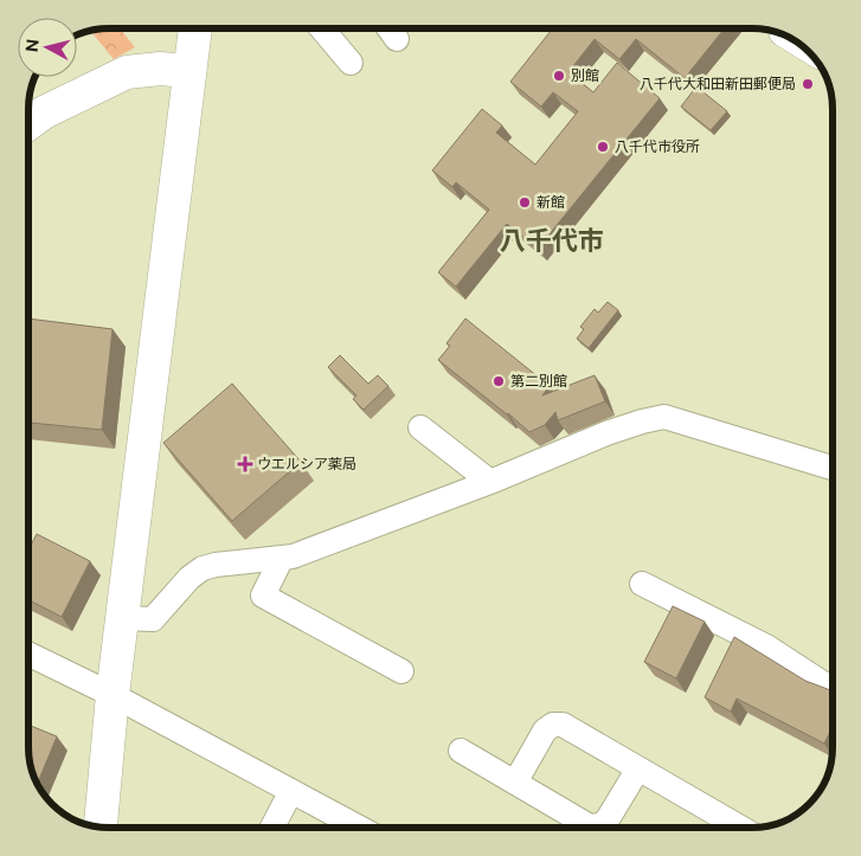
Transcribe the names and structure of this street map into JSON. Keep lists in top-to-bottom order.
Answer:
{
  "districts": ["八千代市"],
  "places": {
    "other": [
      "別館",
      "八千代大和田新田郵便局",
      "八千代市役所",
      "新館",
      "第二別館"
    ],
    "health": ["ウエルシア薬局"]
  },
  "north": "left"
}
